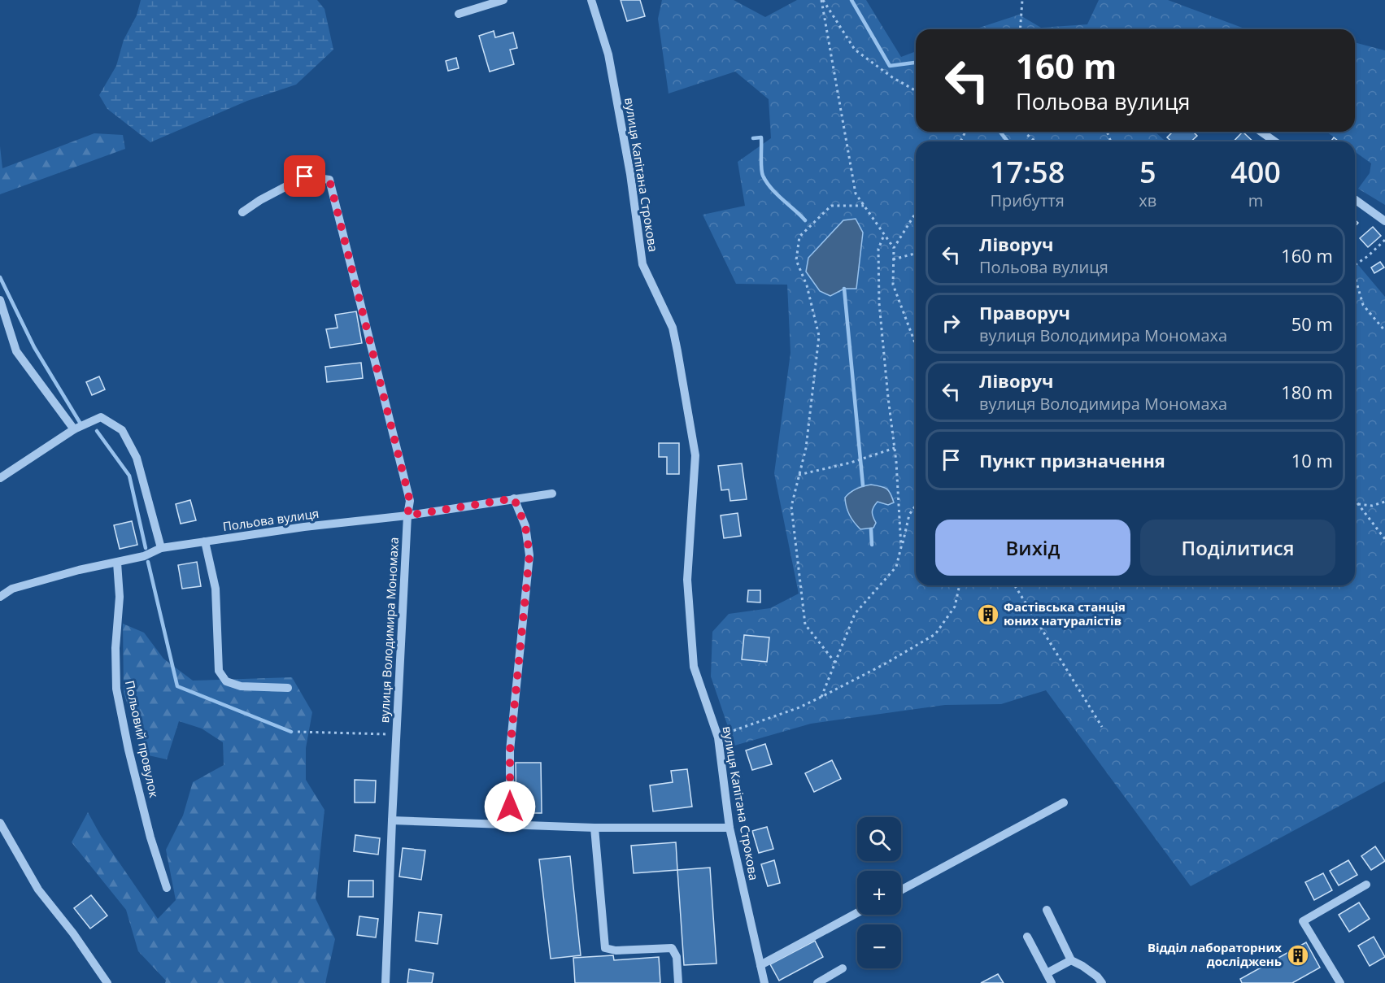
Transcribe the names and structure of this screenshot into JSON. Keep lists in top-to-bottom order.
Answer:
{
  "streets": {
    "street": [
      "вулиця Капітана Строкова",
      "Польова вулиця",
      "вулиця Володимира Мономаха",
      "Польовий провулок"
    ]
  },
  "crossings": [
    ["Польова вулиця", "вулиця Володимира Мономаха"],
    ["Польова вулиця", "Польовий провулок"]
  ],
  "places": {
    "building": ["Фастівська станція юних натуралістів", "Відділ лабораторних досліджень"]
  },
  "page": {
    "turn": ["160 m", "Польова вулиця"],
    "eta": [
      "17:58",
      "Прибуття",
      "5",
      "хв",
      "400",
      "m"
    ],
    "list": [
      {
        "name": "Ліворуч",
        "note": "Польова вулиця",
        "value": "160 m"
      },
      {
        "name": "Праворуч",
        "note": "вулиця Володимира Мономаха",
        "value": "50 m"
      },
      {
        "name": "Ліворуч",
        "note": "вулиця Володимира Мономаха",
        "value": "180 m"
      },
      {
        "name": "Пункт призначення",
        "value": "10 m"
      }
    ],
    "buttons": ["Вихід", "Поділитися"],
    "map_buttons": ["+", "−"]
  }
}
